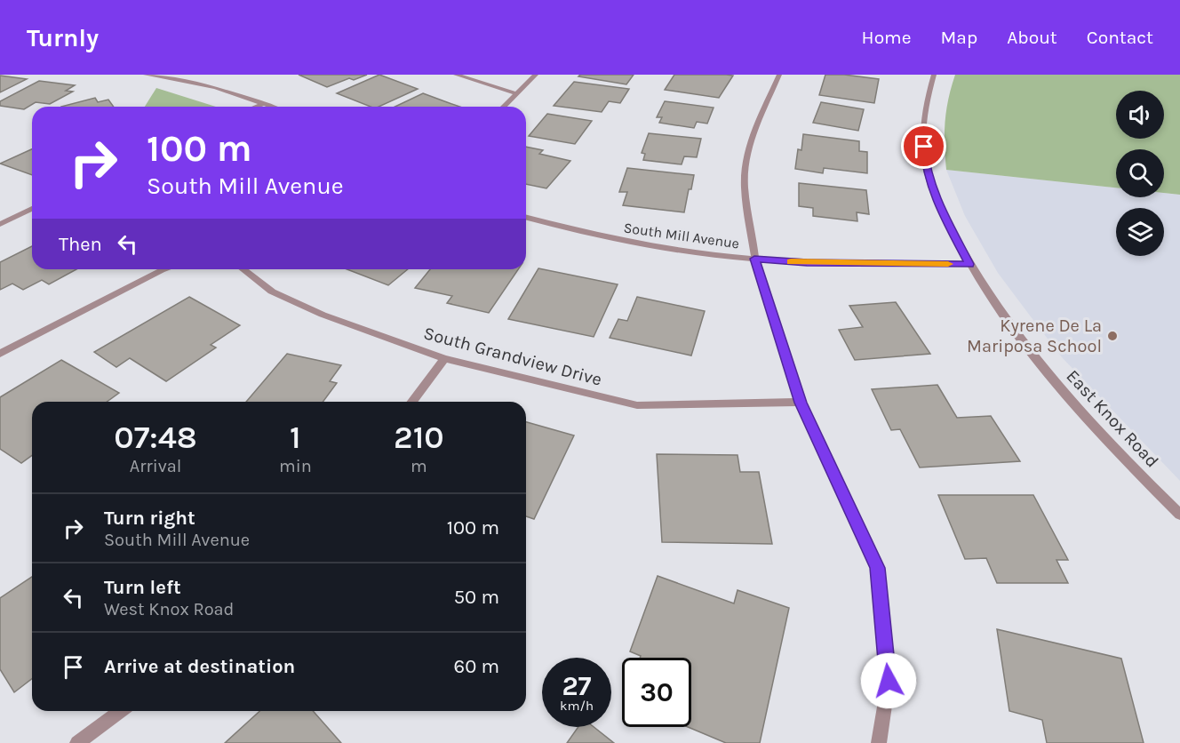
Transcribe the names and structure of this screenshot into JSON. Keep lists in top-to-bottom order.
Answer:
{
  "streets": {
    "street": ["South Mill Avenue", "South Grandview Drive", "East Knox Road"]
  },
  "crossings": [
    ["South Mill Avenue", "East Knox Road"]
  ],
  "places": ["Kyrene De La Mariposa School"],
  "page": {
    "header": "Turnly",
    "nav": [
      "Home",
      "Map",
      "About",
      "Contact"
    ],
    "turn": ["100 m", "South Mill Avenue"],
    "then": "Then",
    "eta": [
      "07:48",
      "Arrival",
      "1",
      "min",
      "210",
      "m"
    ],
    "list": [
      {
        "name": "Turn right",
        "note": "South Mill Avenue",
        "value": "100 m"
      },
      {
        "name": "Turn left",
        "note": "West Knox Road",
        "value": "50 m"
      },
      {
        "name": "Arrive at destination",
        "value": "60 m"
      }
    ],
    "speed": "27 km/h",
    "limit": "30"
  }
}
